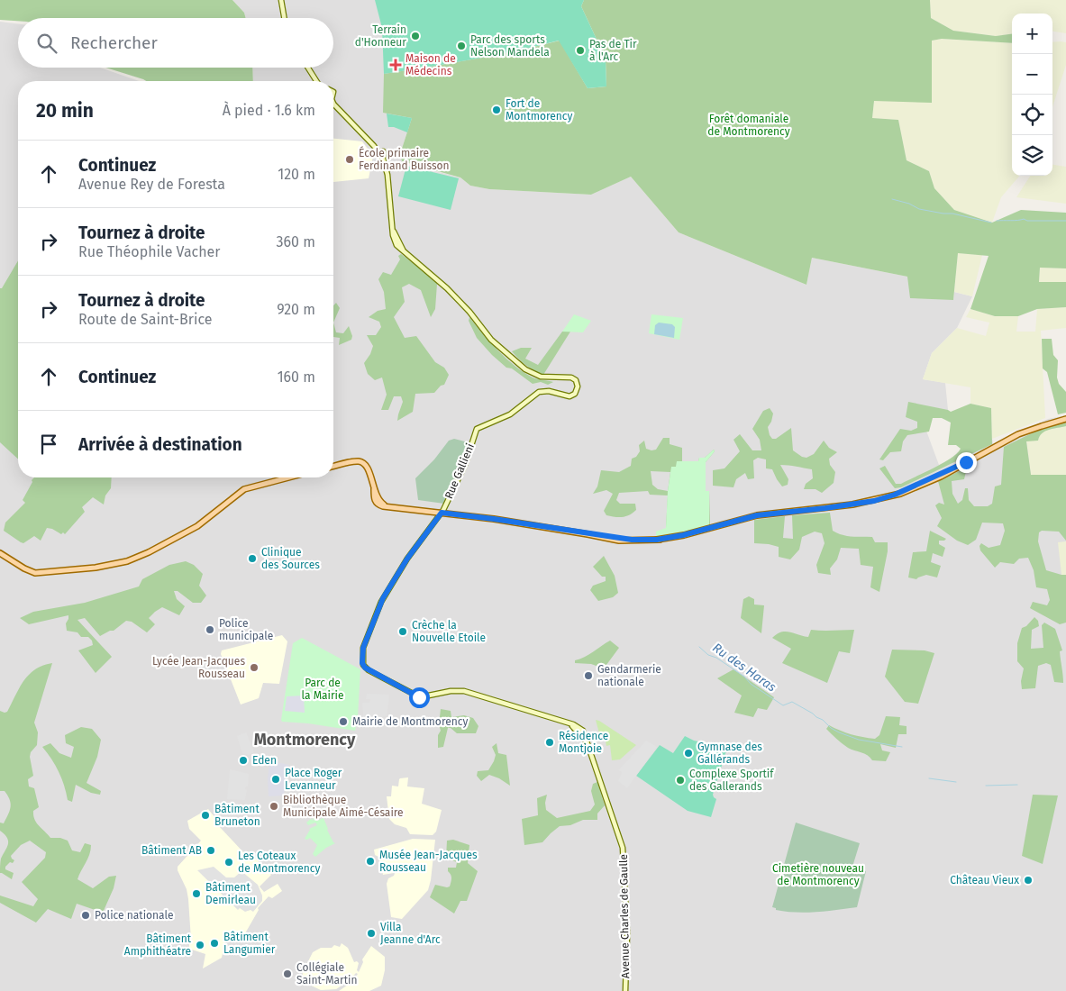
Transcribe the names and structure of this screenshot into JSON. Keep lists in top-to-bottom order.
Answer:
{
  "streets": {
    "main road": ["Rue Gallieni", "Avenue Charles de Gaulle"]
  },
  "crossings": [
    ["Rue Gallieni", "Avenue Charles de Gaulle"]
  ],
  "districts": ["Montmorency"],
  "water": ["Ru des Haras"],
  "parks": ["Forêt domaniale de Montmorency", "Parc de la Mairie", "Cimetière nouveau de Montmorency"],
  "places": {
    "other": [
      "Terrain d'Honneur",
      "Parc des sports Nelson Mandela",
      "Pas de Tir à l'Arc",
      "Fort de Montmorency",
      "École primaire Ferdinand Buisson",
      "Clinique des Sources",
      "Police municipale",
      "Crèche la Nouvelle Etoile",
      "Lycée Jean-Jacques Rousseau",
      "Gendarmerie nationale",
      "Mairie de Montmorency",
      "Résidence Montjoie",
      "Gymnase des Gallérands",
      "Eden",
      "Place Roger Levanneur",
      "Complexe Sportif des Gallerands",
      "Bibliothèque Municipale Aimé-Césaire",
      "Bâtiment Bruneton",
      "Bâtiment AB",
      "Musée Jean-Jacques Rousseau",
      "Les Coteaux de Montmorency",
      "Château Vieux",
      "Bâtiment Demirleau",
      "Police nationale",
      "Villa Jeanne d'Arc",
      "Bâtiment Langumier",
      "Bâtiment Amphithéatre",
      "Collégiale Saint-Martin"
    ],
    "health": ["Maison de Médecins"]
  },
  "page": {
    "map_buttons": ["+", "−"],
    "search": "Rechercher",
    "heading": ["20 min", "À pied · 1.6 km"],
    "list": [
      ["Continuez", "Avenue Rey de Foresta", "120 m"],
      ["Tournez à droite", "Rue Théophile Vacher", "360 m"],
      ["Tournez à droite", "Route de Saint-Brice", "920 m"],
      ["Continuez", "160 m"],
      "Arrivée à destination"
    ]
  }
}
